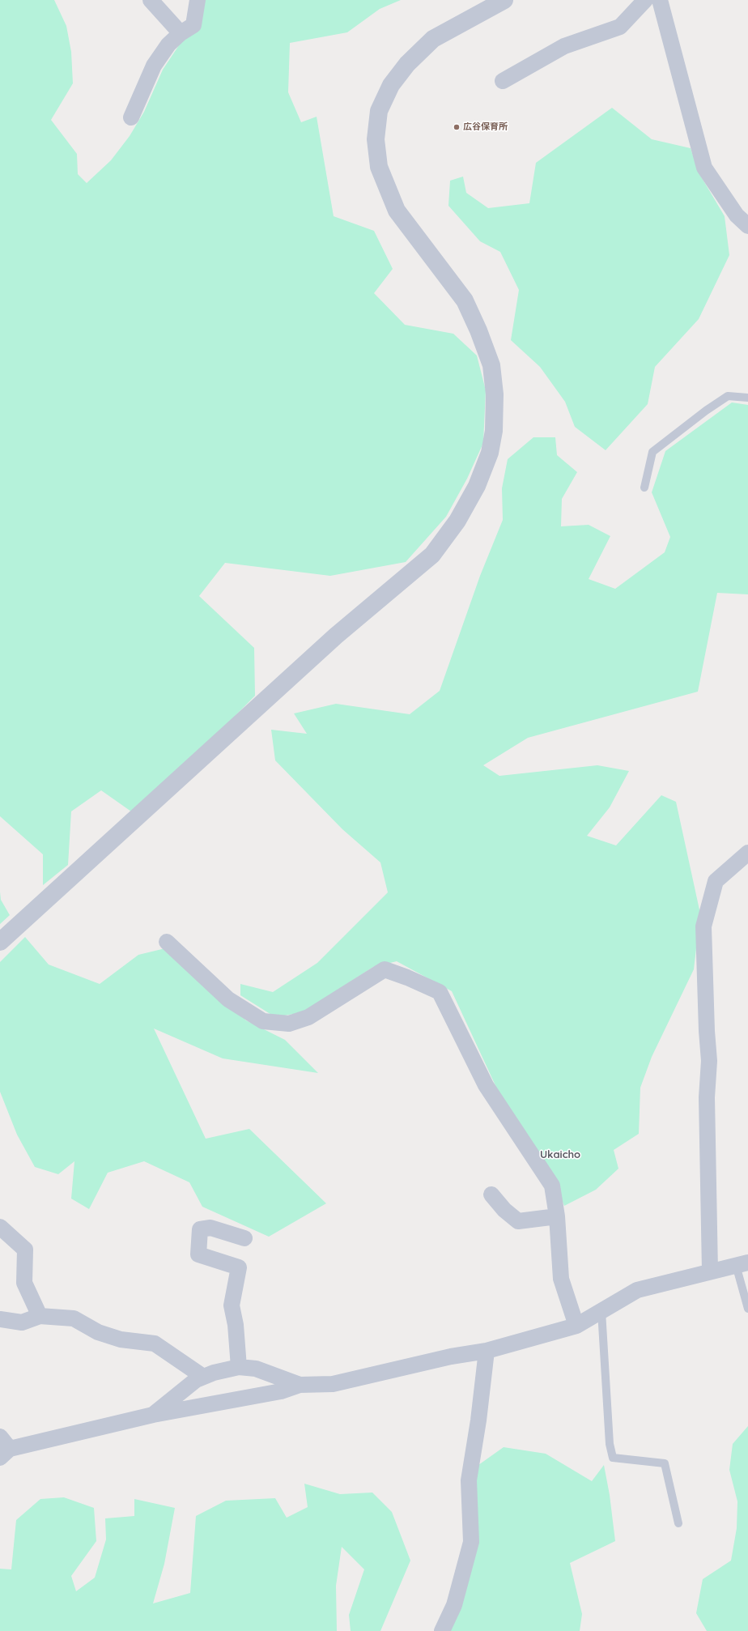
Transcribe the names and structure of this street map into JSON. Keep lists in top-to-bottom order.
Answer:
{
  "districts": ["Ukaicho"],
  "places": ["広谷保育所"]
}
